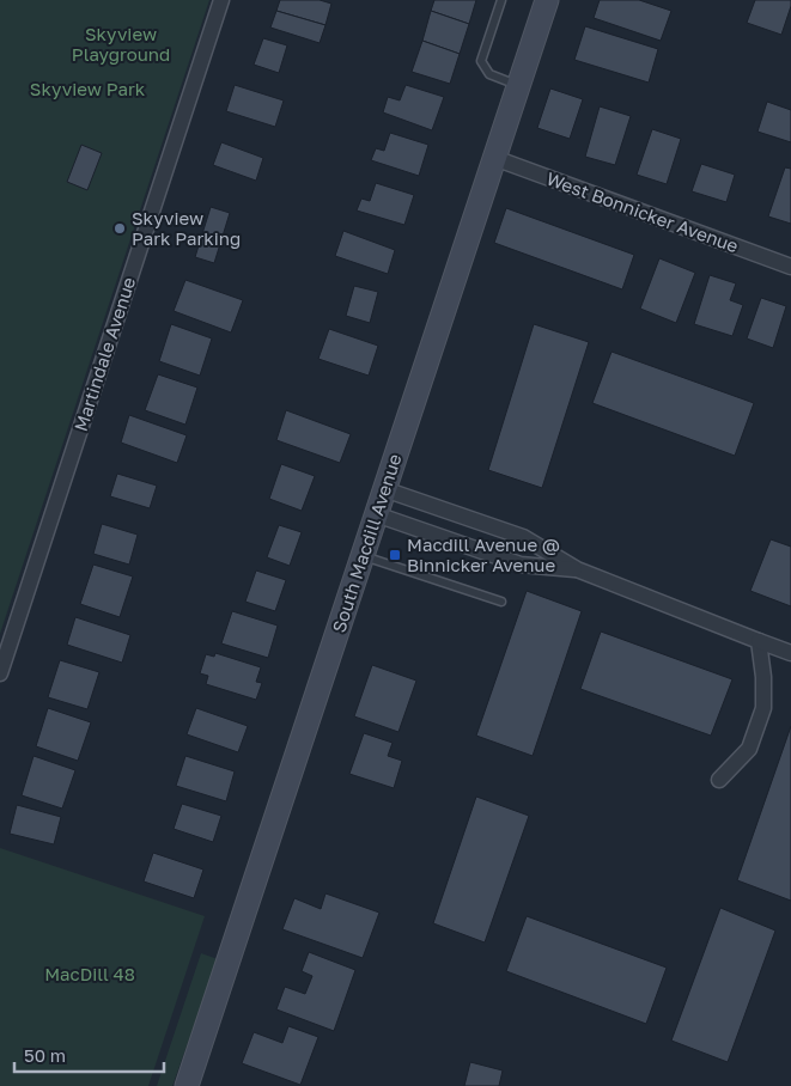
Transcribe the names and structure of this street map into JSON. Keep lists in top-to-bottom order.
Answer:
{
  "streets": {
    "street": ["West Bonnicker Avenue", "Martindale Avenue", "South Macdill Avenue"]
  },
  "crossings": [
    ["West Bonnicker Avenue", "South Macdill Avenue"]
  ],
  "parks": ["Skyview Playground", "Skyview Park", "MacDill 48"],
  "places": {
    "other": ["Skyview Park Parking"],
    "transit": ["Macdill Avenue @ Binnicker Avenue"]
  },
  "scale_bar": "50 m"
}
